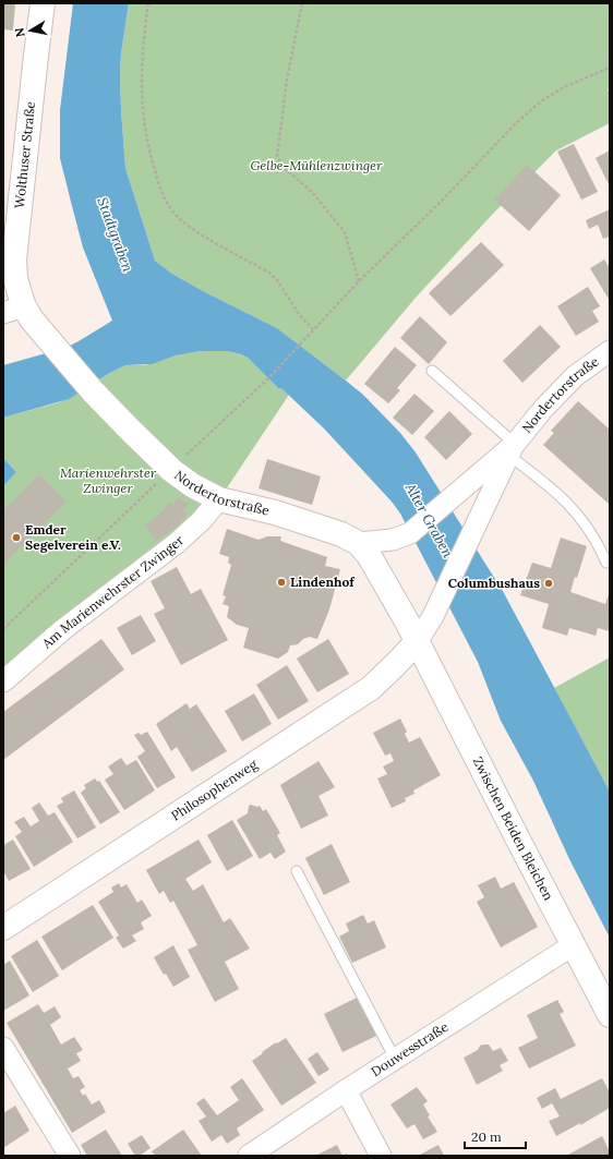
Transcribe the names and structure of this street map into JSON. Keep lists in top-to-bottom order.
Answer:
{
  "streets": {
    "street": [
      "Wolthuser Straße",
      "Nordertorstraße",
      "Am Marienwehrster Zwinger",
      "Philosophenweg",
      "Zwischen Beiden Bleichen",
      "Douwesstraße"
    ]
  },
  "crossings": [
    ["Wolthuser Straße", "Nordertorstraße"],
    ["Nordertorstraße", "Am Marienwehrster Zwinger"],
    ["Nordertorstraße", "Philosophenweg"],
    ["Nordertorstraße", "Zwischen Beiden Bleichen"],
    ["Philosophenweg", "Zwischen Beiden Bleichen"],
    ["Zwischen Beiden Bleichen", "Douwesstraße"]
  ],
  "water": ["Stadtgraben", "Alter Graben"],
  "parks": ["Gelbe-Mühlenzwinger", "Marienwehrster Zwinger"],
  "places": ["Emder Segelverein e.V.", "Lindenhof", "Columbushaus"],
  "scale_bar": "20 m",
  "north": "left"
}
